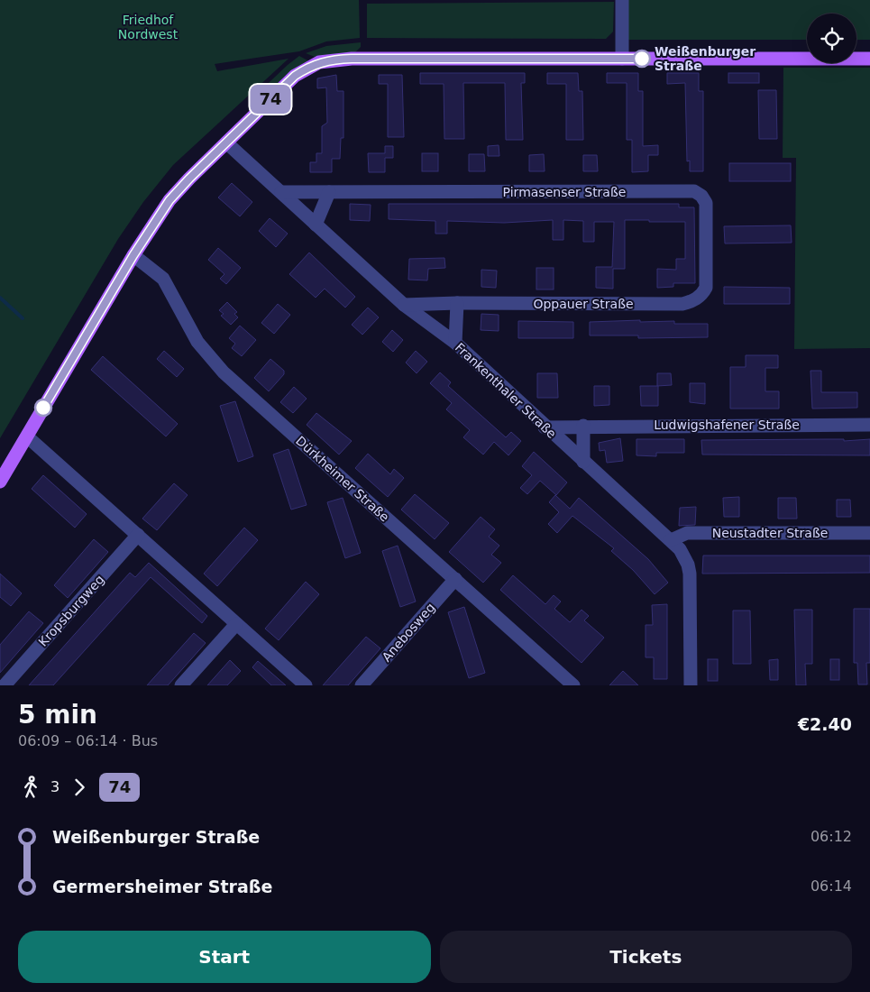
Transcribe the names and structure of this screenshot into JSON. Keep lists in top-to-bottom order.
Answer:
{
  "streets": {
    "street": [
      "Pirmasenser Straße",
      "Oppauer Straße",
      "Frankenthaler Straße",
      "Ludwigshafener Straße",
      "Dürkheimer Straße",
      "Neustadter Straße",
      "Kropsburgweg",
      "Anebosweg"
    ]
  },
  "crossings": [
    ["Pirmasenser Straße", "Oppauer Straße"],
    ["Pirmasenser Straße", "Frankenthaler Straße"],
    ["Oppauer Straße", "Frankenthaler Straße"],
    ["Frankenthaler Straße", "Ludwigshafener Straße"],
    ["Frankenthaler Straße", "Neustadter Straße"],
    ["Dürkheimer Straße", "Anebosweg"]
  ],
  "parks": ["Friedhof Nordwest"],
  "places": ["Weißenburger Straße"],
  "lines": ["bus line 74"],
  "page": {
    "on_map": "74",
    "heading": ["5 min", "06:09 – 06:14 · Bus", "€2.40"],
    "legs": ["3", "74"],
    "list": [
      {
        "name": "Weißenburger Straße",
        "value": "06:12"
      },
      {
        "name": "Germersheimer Straße",
        "value": "06:14"
      }
    ],
    "buttons": ["Start", "Tickets"]
  }
}
